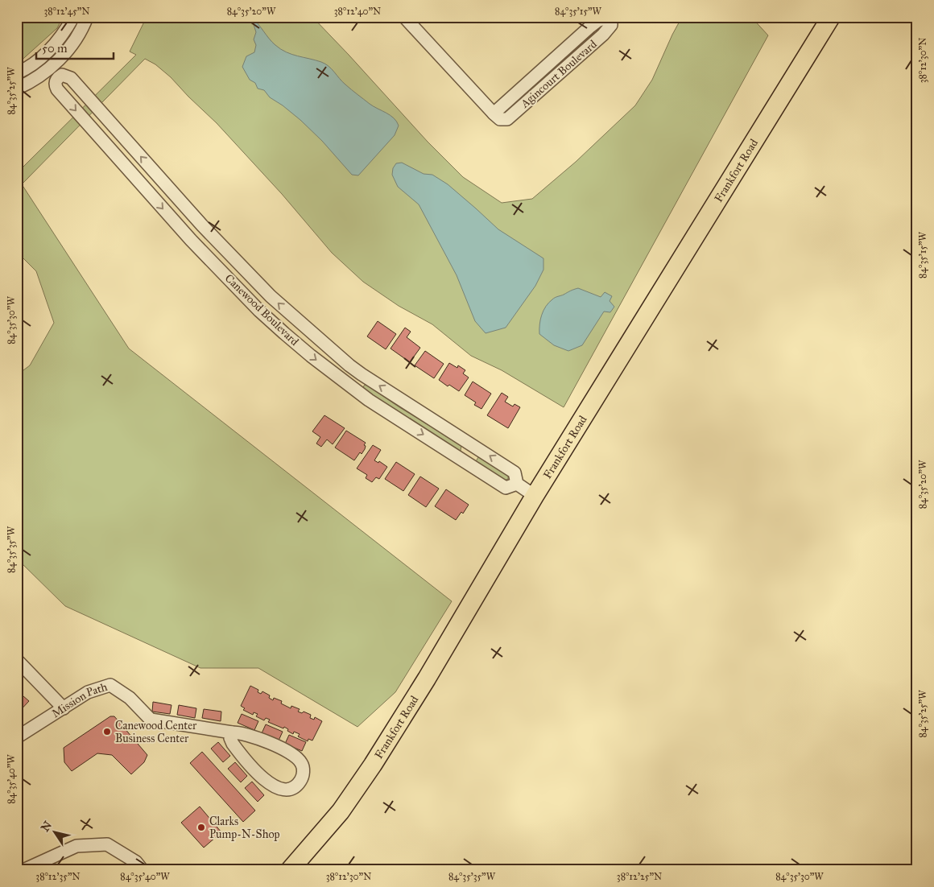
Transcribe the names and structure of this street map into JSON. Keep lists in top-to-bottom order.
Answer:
{
  "streets": {
    "main road": ["Frankfort Road"],
    "street": ["Agincourt Boulevard", "Canewood Boulevard", "Mission Path"]
  },
  "crossings": [
    ["Frankfort Road", "Canewood Boulevard"]
  ],
  "places": ["Canewood Center Business Center", "Clarks Pump-N-Shop"],
  "scale_bar": "50 m",
  "north": "top left",
  "coordinates": [
    "38°12'45\"N",
    "84°35'20\"W",
    "38°12'40\"N",
    "84°35'15\"W",
    "38°12'30\"N",
    "84°35'25\"W",
    "84°35'30\"W",
    "84°35'35\"W",
    "84°35'40\"W",
    "38°12'35\"N",
    "38°12'25\"N"
  ]
}
